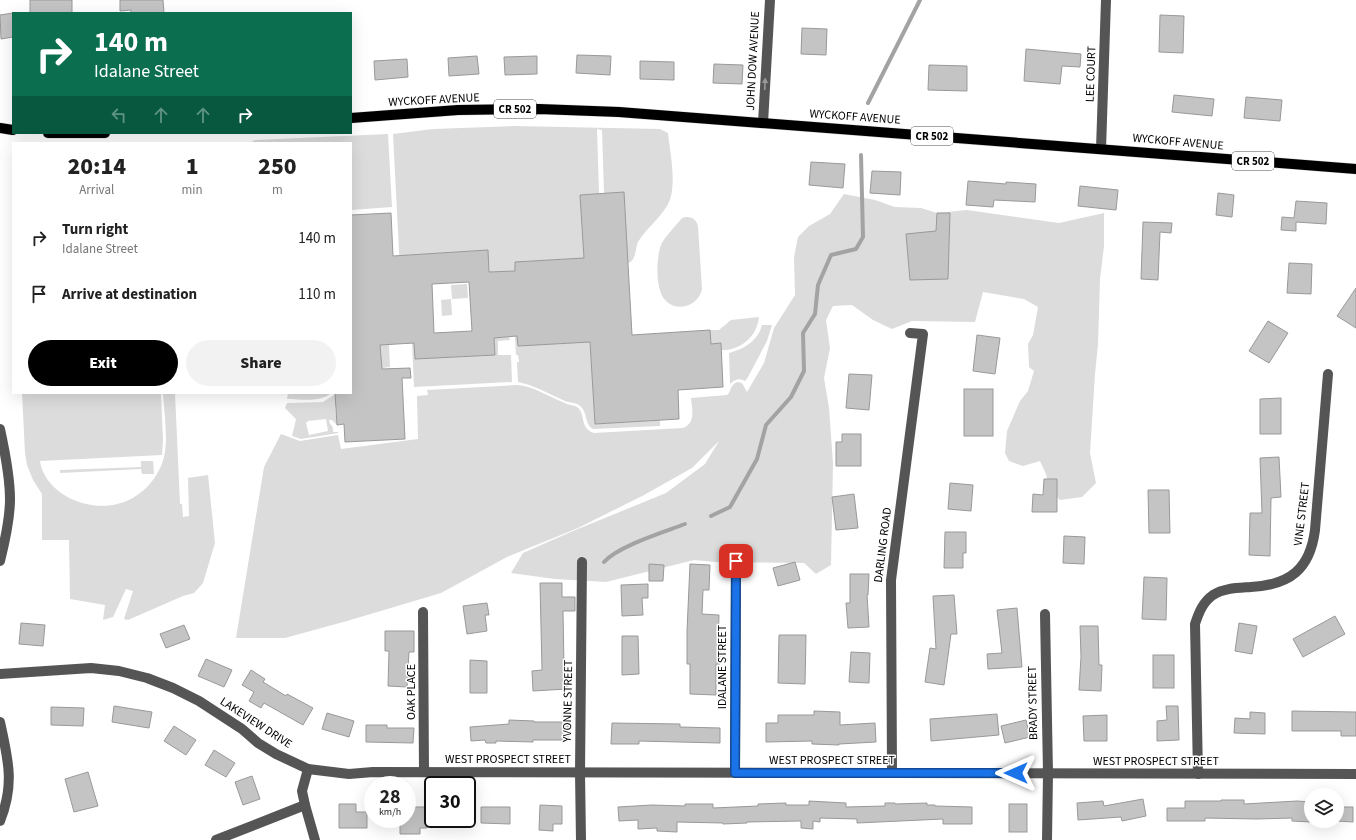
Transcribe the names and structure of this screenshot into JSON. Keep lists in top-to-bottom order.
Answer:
{
  "streets": {
    "main road": ["WYCKOFF AVENUE", "CR 502"],
    "street": [
      "JOHN DOW AVENUE",
      "LEE COURT",
      "VINE STREET",
      "DARLING ROAD",
      "IDALANE STREET",
      "OAK PLACE",
      "YVONNE STREET",
      "BRADY STREET",
      "LAKEVIEW DRIVE",
      "WEST PROSPECT STREET"
    ]
  },
  "crossings": [
    ["JOHN DOW AVENUE", "WYCKOFF AVENUE"],
    ["LEE COURT", "WYCKOFF AVENUE"],
    ["VINE STREET", "WEST PROSPECT STREET"],
    ["DARLING ROAD", "WEST PROSPECT STREET"],
    ["IDALANE STREET", "WEST PROSPECT STREET"],
    ["OAK PLACE", "WEST PROSPECT STREET"],
    ["YVONNE STREET", "WEST PROSPECT STREET"],
    ["BRADY STREET", "WEST PROSPECT STREET"],
    ["LAKEVIEW DRIVE", "WEST PROSPECT STREET"]
  ],
  "one_way": ["JOHN DOW AVENUE"],
  "page": {
    "turn": ["140 m", "Idalane Street"],
    "eta": [
      "20:14",
      "Arrival",
      "1",
      "min",
      "250",
      "m"
    ],
    "list": [
      {
        "name": "Turn right",
        "note": "Idalane Street",
        "value": "140 m"
      },
      {
        "name": "Arrive at destination",
        "value": "110 m"
      }
    ],
    "buttons": ["Exit", "Share"],
    "speed": "28 km/h",
    "limit": "30"
  }
}
